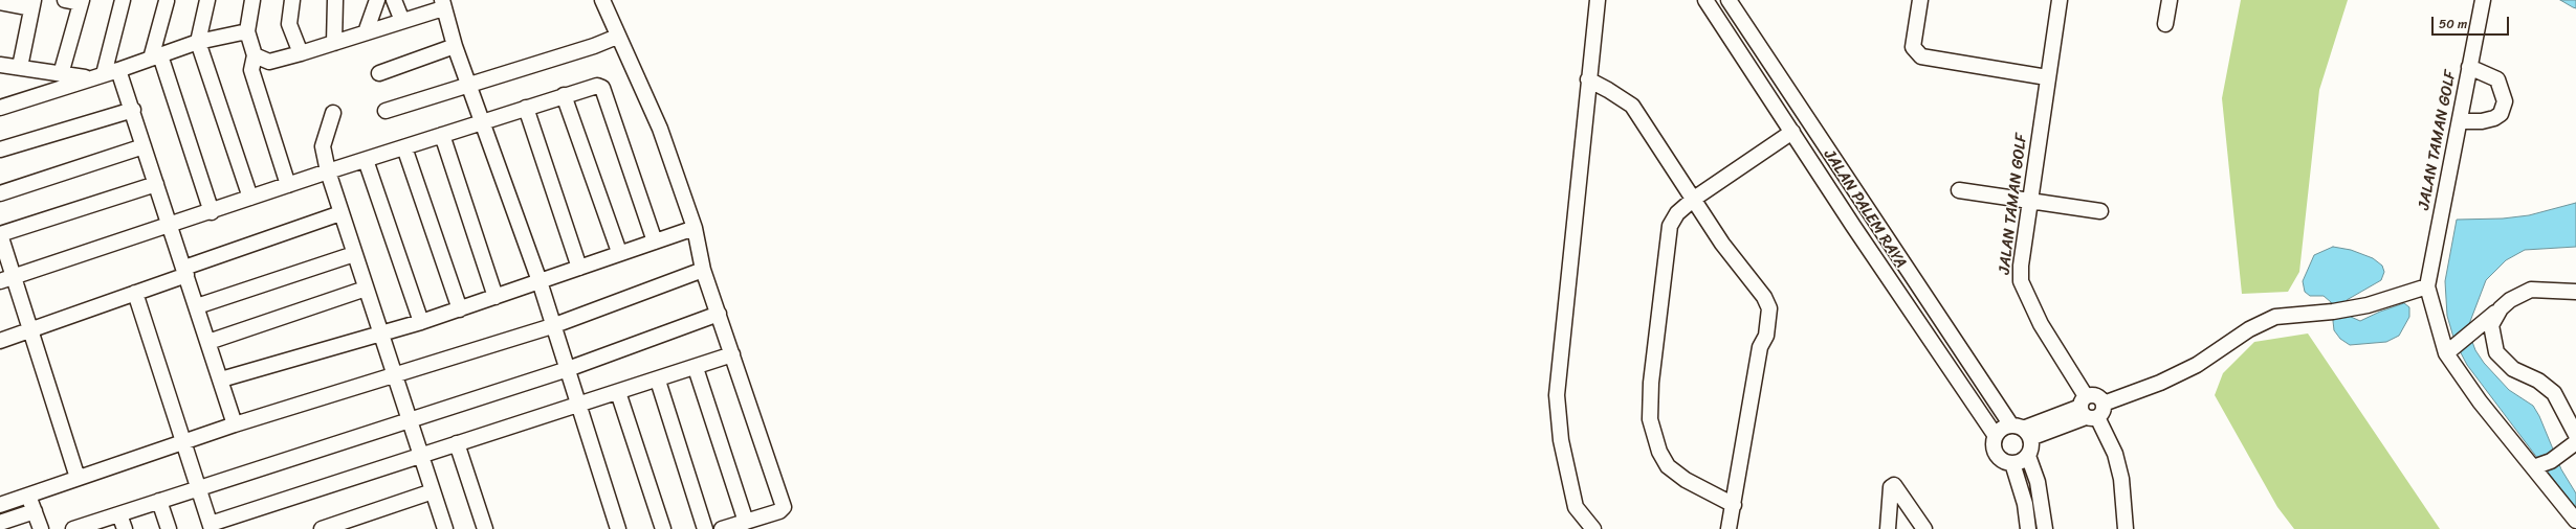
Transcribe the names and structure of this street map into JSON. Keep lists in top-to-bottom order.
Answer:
{
  "streets": {
    "street": ["JALAN TAMAN GOLF", "JALAN PALEM RAYA"]
  },
  "scale_bar": "50 m"
}
